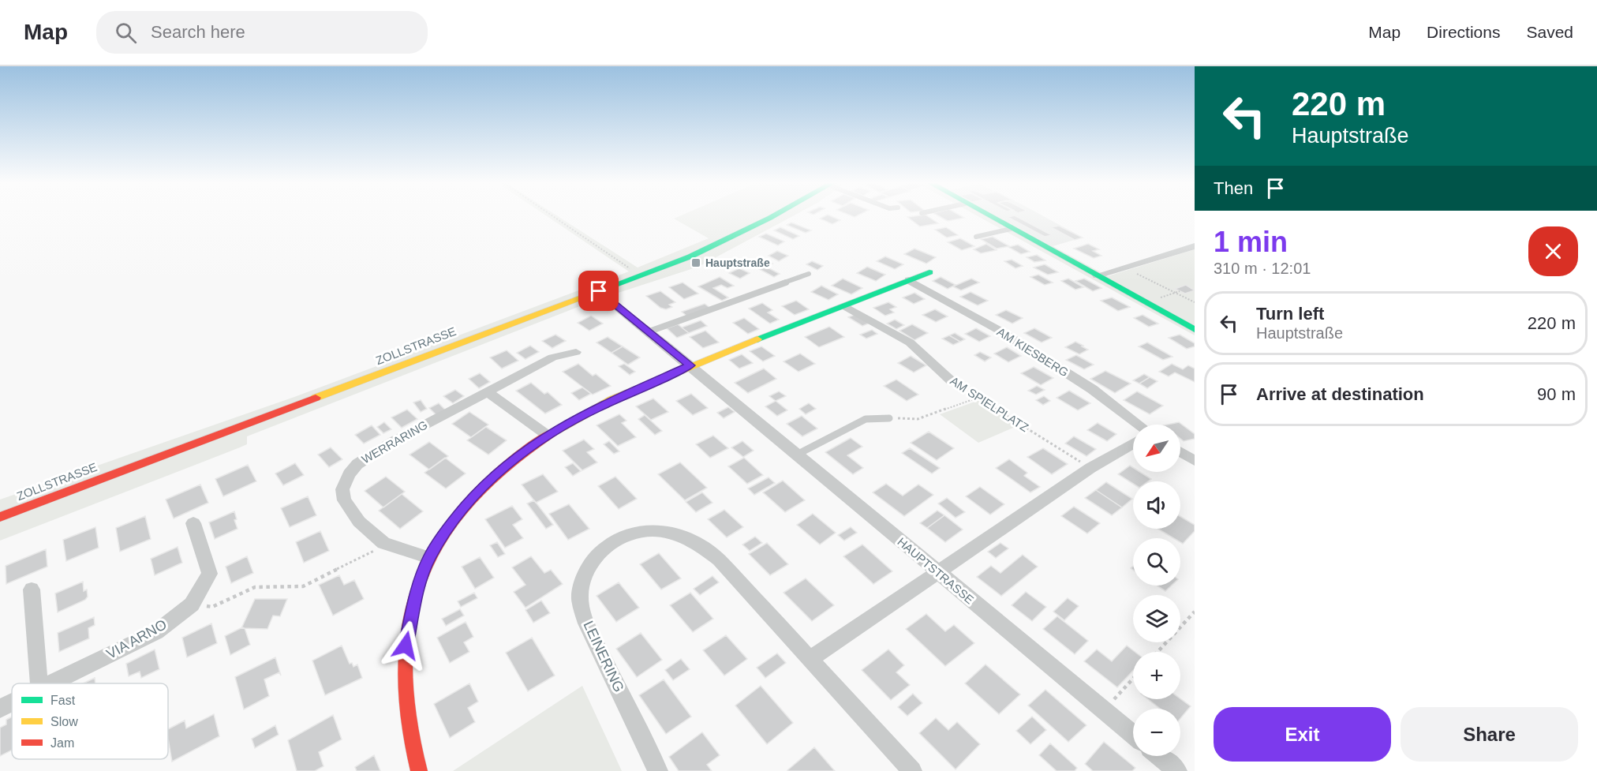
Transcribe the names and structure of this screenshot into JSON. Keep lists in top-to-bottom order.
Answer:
{
  "streets": {
    "street": [
      "ZOLLSTRASSE",
      "AM KIESBERG",
      "AM SPIELPLATZ",
      "WERRARING",
      "HAUPTSTRASSE",
      "VIA ARNO",
      "LEINERING"
    ]
  },
  "crossings": [
    ["ZOLLSTRASSE", "HAUPTSTRASSE"]
  ],
  "places": {
    "transit": ["Hauptstraße"]
  },
  "legend": ["Fast", "Slow", "Jam"],
  "north": "bottom left",
  "page": {
    "header": "Map",
    "search": "Search here",
    "nav": ["Map", "Directions", "Saved"],
    "turn": ["220 m", "Hauptstraße"],
    "then": "Then",
    "heading": ["1 min", "310 m · 12:01"],
    "list": [
      {
        "name": "Turn left",
        "note": "Hauptstraße",
        "value": "220 m"
      },
      {
        "name": "Arrive at destination",
        "value": "90 m"
      }
    ],
    "map_buttons": ["+", "−"],
    "buttons": ["Exit", "Share"]
  }
}
